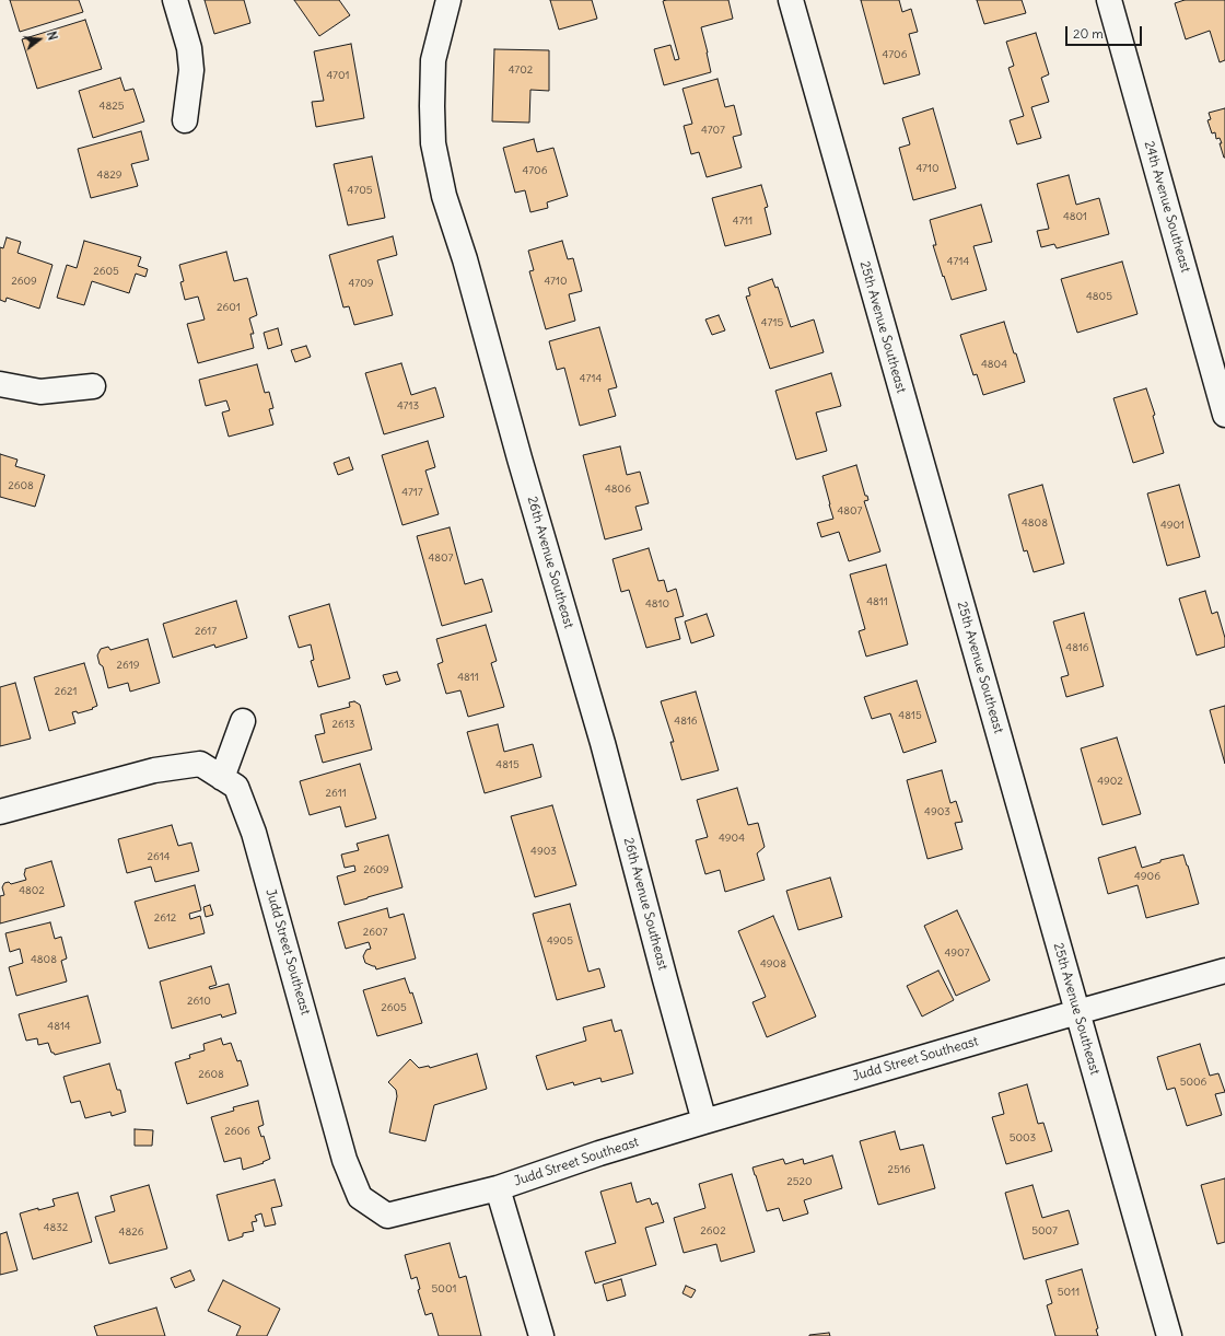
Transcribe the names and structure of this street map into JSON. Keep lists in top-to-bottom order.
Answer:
{
  "streets": {
    "street": [
      "24th Avenue Southeast",
      "25th Avenue Southeast",
      "26th Avenue Southeast",
      "Judd Street Southeast"
    ]
  },
  "crossings": [
    ["25th Avenue Southeast", "Judd Street Southeast"],
    ["26th Avenue Southeast", "Judd Street Southeast"]
  ],
  "house_numbers": [
    "4706",
    "4702",
    "4701",
    "4825",
    "4707",
    "4710",
    "4706",
    "4829",
    "4705",
    "4801",
    "4711",
    "4714",
    "2605",
    "2609",
    "4710",
    "4709",
    "4805",
    "2601",
    "4715",
    "4804",
    "4714",
    "4713",
    "2608",
    "4806",
    "4717",
    "4807",
    "4808",
    "4901",
    "4807",
    "4811",
    "4810",
    "2617",
    "4816",
    "2619",
    "4811",
    "2621",
    "4815",
    "4816",
    "2613",
    "4815",
    "4902",
    "2611",
    "4903",
    "4904",
    "4903",
    "2614",
    "2609",
    "4906",
    "4802",
    "2612",
    "2607",
    "4905",
    "4907",
    "4808",
    "4908",
    "2610",
    "2605",
    "4814",
    "2608",
    "5006",
    "2606",
    "5003",
    "2516",
    "2520",
    "4832",
    "2602",
    "5007",
    "4826",
    "5001",
    "5011"
  ],
  "scale_bar": "20 m",
  "north": "right"
}
